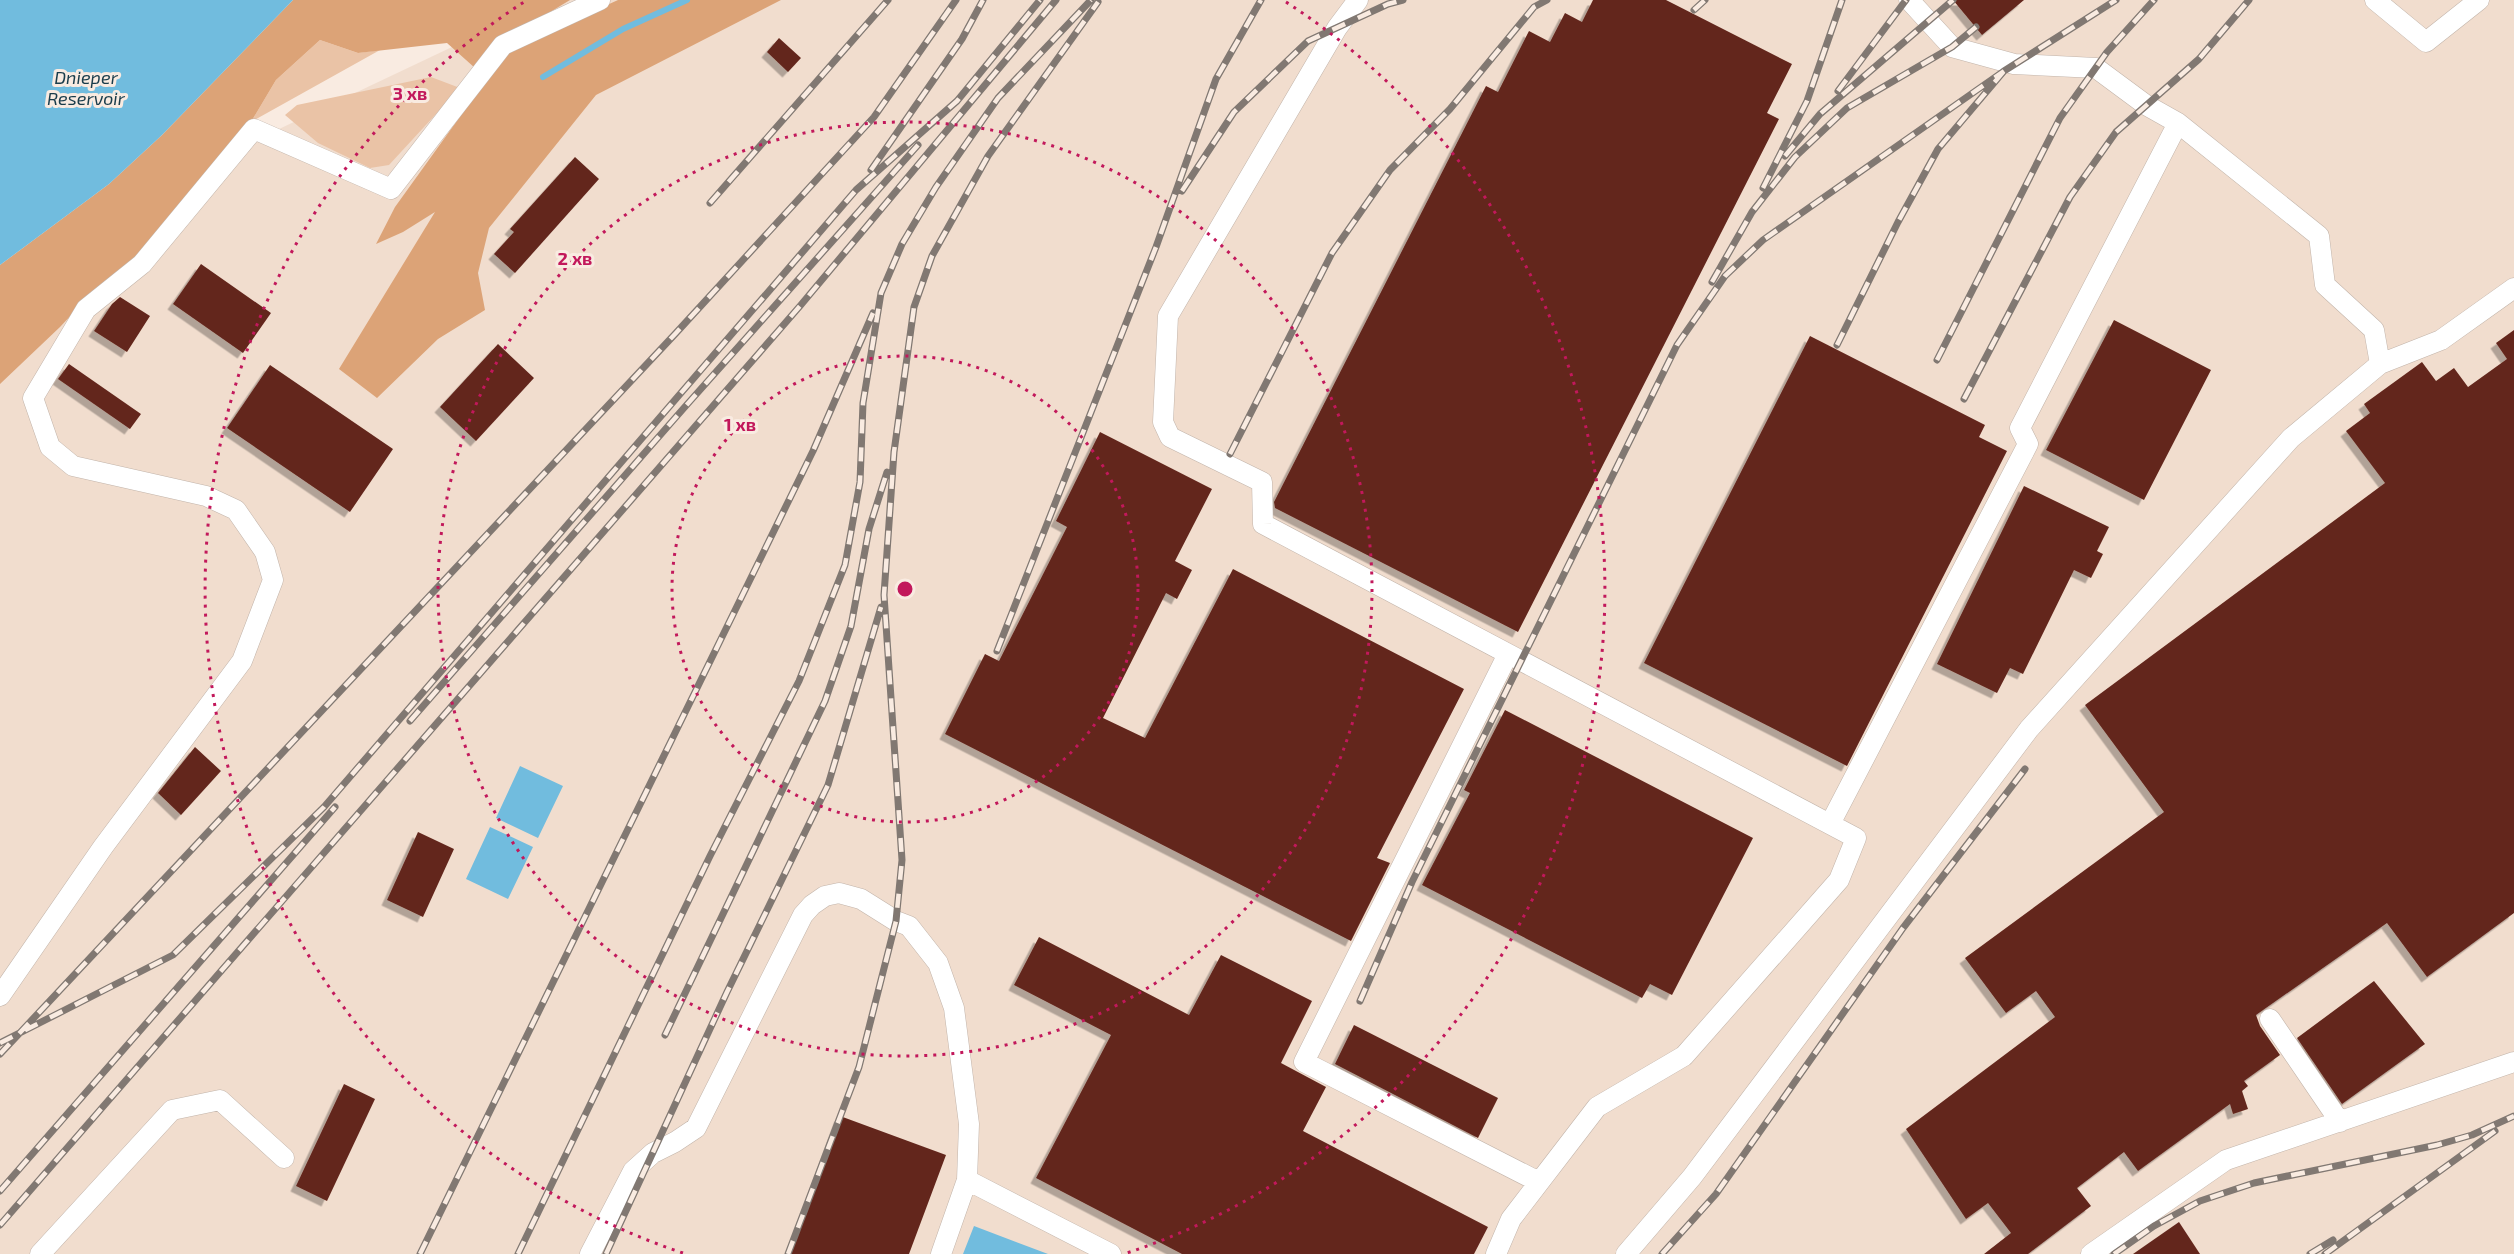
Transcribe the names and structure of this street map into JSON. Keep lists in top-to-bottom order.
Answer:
{
  "water": ["Dnieper Reservoir"],
  "rings": ["3 хв", "2 хв", "1 хв"]
}
